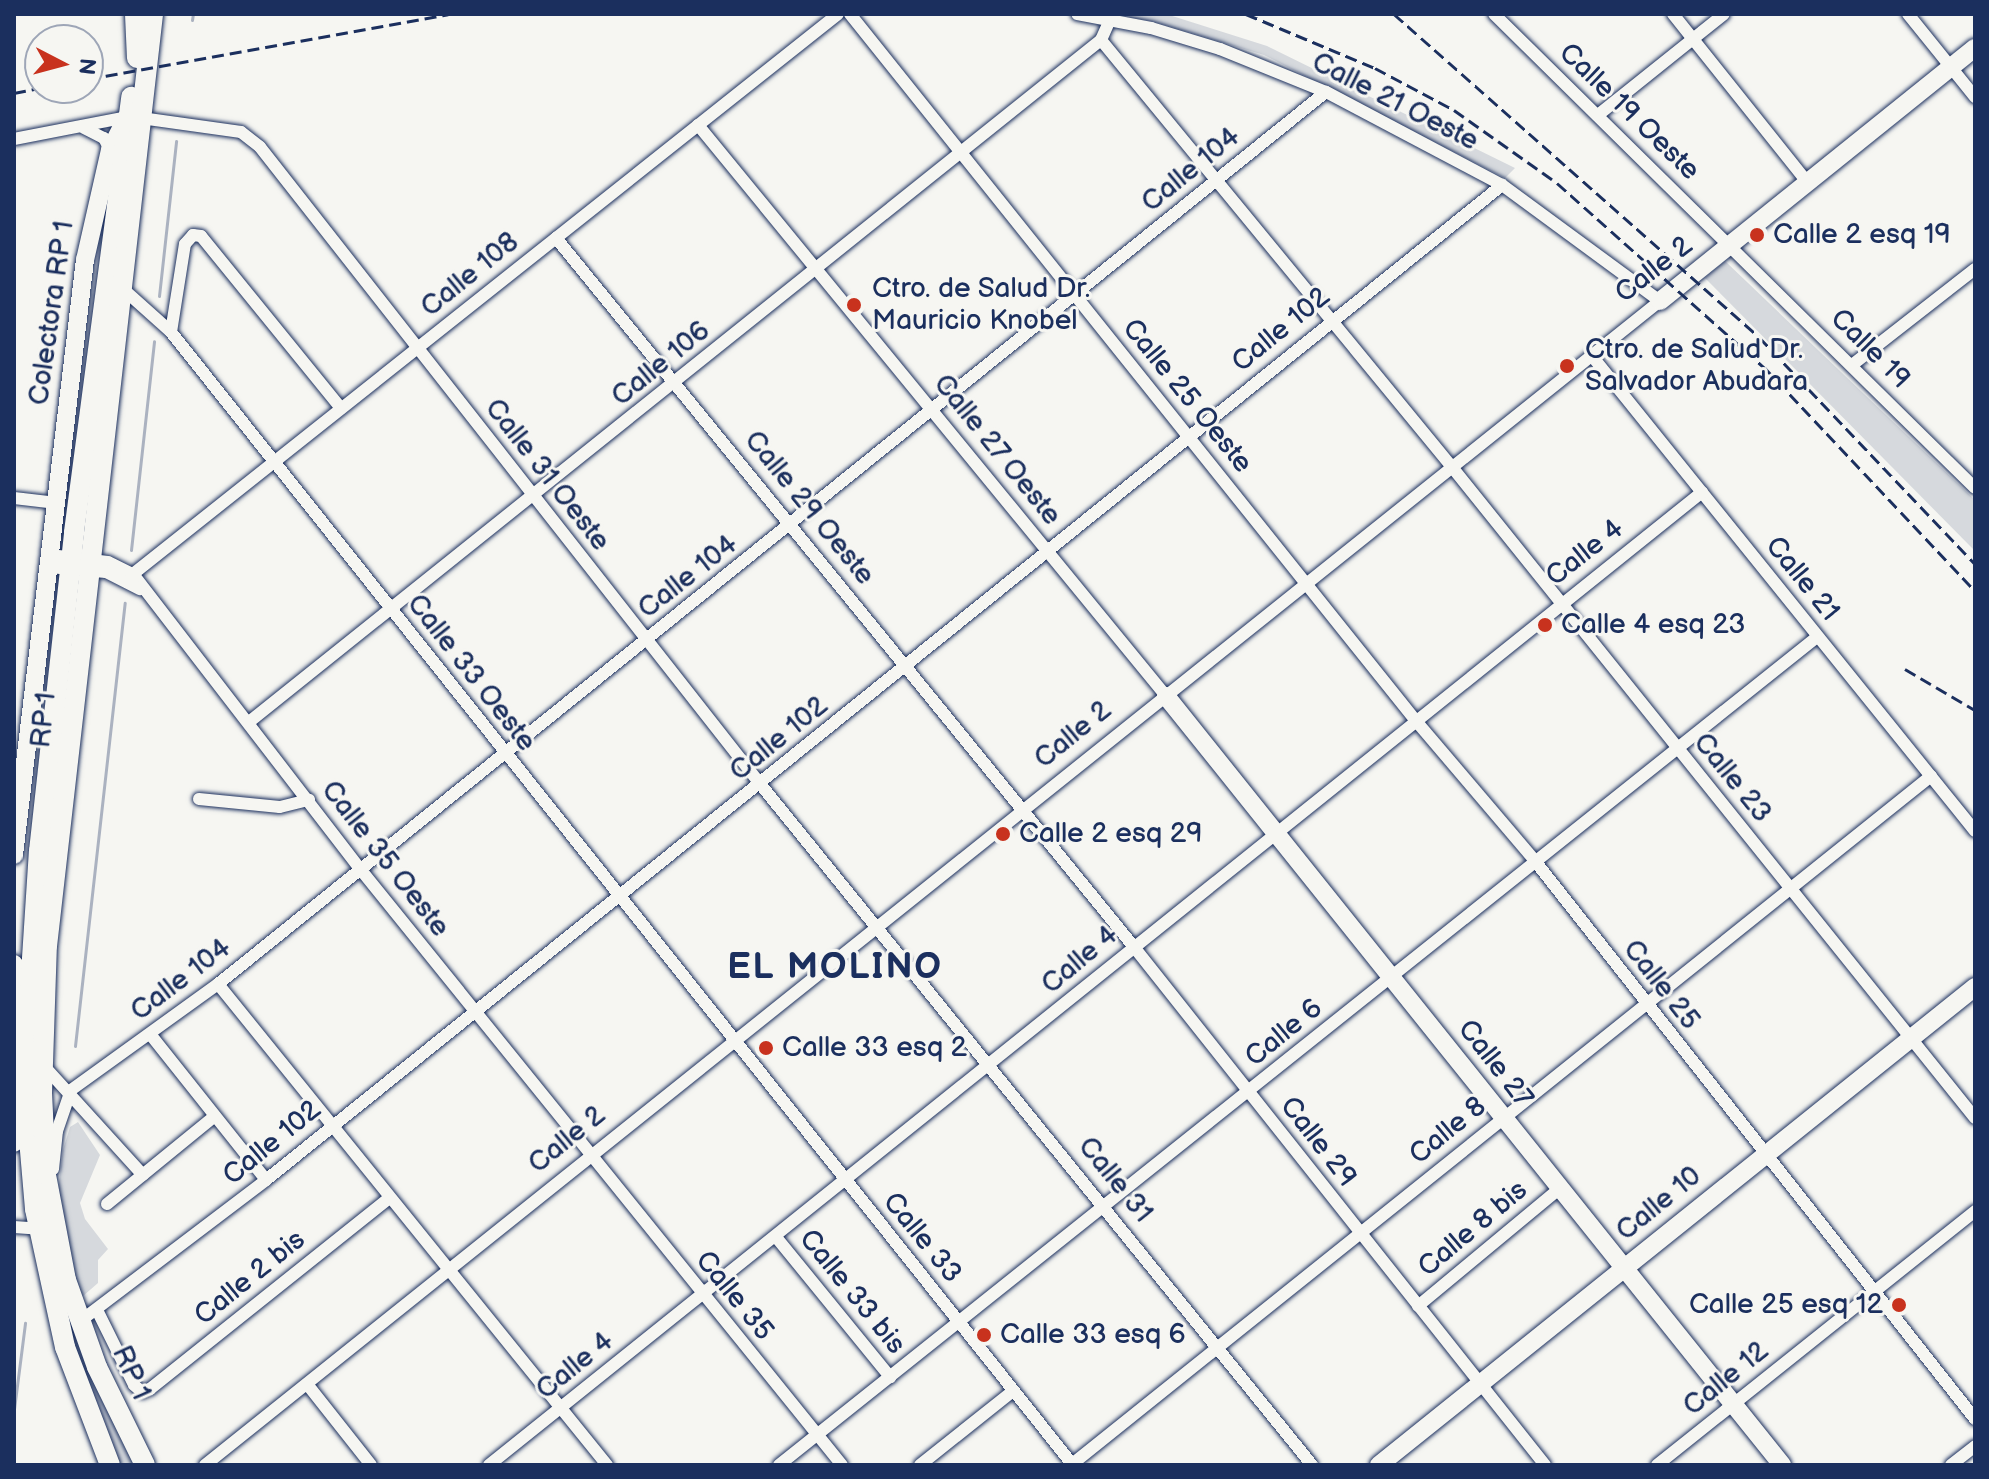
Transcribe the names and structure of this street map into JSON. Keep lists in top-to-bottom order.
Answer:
{
  "streets": {
    "main road": ["RP 1"],
    "street": [
      "Calle 21 Oeste",
      "Calle 19 Oeste",
      "Calle 104",
      "Calle 2",
      "Calle 108",
      "Colectora RP 1",
      "Calle 102",
      "Calle 19",
      "Calle 106",
      "Calle 25 Oeste",
      "Calle 27 Oeste",
      "Calle 31 Oeste",
      "Calle 29 Oeste",
      "Calle 4",
      "Calle 21",
      "Calle 33 Oeste",
      "Calle 23",
      "Calle 35 Oeste",
      "Calle 25",
      "Calle 6",
      "Calle 27",
      "Calle 8",
      "Calle 29",
      "Calle 31",
      "Calle 10",
      "Calle 8 bis",
      "Calle 33",
      "Calle 2 bis",
      "Calle 33 bis",
      "Calle 35",
      "Calle 12"
    ]
  },
  "crossings": [
    ["Calle 21 Oeste", "Calle 104"],
    ["Calle 21 Oeste", "Calle 2"],
    ["Calle 21 Oeste", "Calle 102"],
    ["Calle 19 Oeste", "Calle 2"],
    ["Calle 19 Oeste", "Calle 19"],
    ["Calle 104", "Calle 25 Oeste"],
    ["Calle 104", "Calle 27 Oeste"],
    ["Calle 104", "Calle 31 Oeste"],
    ["Calle 104", "Calle 29 Oeste"],
    ["Calle 104", "Calle 33 Oeste"],
    ["Calle 104", "Calle 23"],
    ["Calle 104", "Calle 35 Oeste"],
    ["Calle 2", "Calle 19"],
    ["Calle 2", "Calle 25 Oeste"],
    ["Calle 2", "Calle 27 Oeste"],
    ["Calle 2", "Calle 31 Oeste"],
    ["Calle 2", "Calle 29 Oeste"],
    ["Calle 2", "Calle 21"],
    ["Calle 2", "Calle 33 Oeste"],
    ["Calle 2", "Calle 23"],
    ["Calle 2", "Calle 35 Oeste"],
    ["Calle 2", "Calle 25"],
    ["Calle 2", "Calle 27"],
    ["Calle 2", "Calle 29"],
    ["Calle 2", "Calle 31"],
    ["Calle 2", "Calle 33"],
    ["Calle 2", "Calle 35"],
    ["Calle 108", "Calle 27 Oeste"],
    ["Calle 108", "Calle 31 Oeste"],
    ["Calle 108", "Calle 29 Oeste"],
    ["Calle 108", "Calle 33 Oeste"],
    ["Calle 108", "Calle 35 Oeste"],
    ["Colectora RP 1", "Calle 31 Oeste"],
    ["Colectora RP 1", "RP 1"],
    ["Colectora RP 1", "Calle 35 Oeste"],
    ["Calle 102", "Calle 25 Oeste"],
    ["Calle 102", "Calle 27 Oeste"],
    ["Calle 102", "Calle 31 Oeste"],
    ["Calle 102", "Calle 29 Oeste"],
    ["Calle 102", "Calle 33 Oeste"],
    ["Calle 102", "RP 1"],
    ["Calle 102", "Calle 23"],
    ["Calle 102", "Calle 35 Oeste"],
    ["Calle 102", "Calle 2 bis"],
    ["Calle 106", "Calle 25 Oeste"],
    ["Calle 106", "Calle 27 Oeste"],
    ["Calle 106", "Calle 31 Oeste"],
    ["Calle 106", "Calle 29 Oeste"],
    ["Calle 106", "Calle 33 Oeste"],
    ["Calle 106", "Calle 23"],
    ["Calle 106", "Calle 35 Oeste"],
    ["Calle 25 Oeste", "Calle 25"],
    ["Calle 27 Oeste", "Calle 27"],
    ["Calle 31 Oeste", "RP 1"],
    ["Calle 31 Oeste", "Calle 31"],
    ["Calle 29 Oeste", "Calle 29"],
    ["Calle 4", "Calle 21"],
    ["Calle 4", "Calle 23"],
    ["Calle 4", "Calle 25"],
    ["Calle 4", "Calle 27"],
    ["Calle 4", "Calle 29"],
    ["Calle 4", "Calle 31"],
    ["Calle 4", "Calle 33"],
    ["Calle 4", "Calle 33 bis"],
    ["Calle 4", "Calle 35"],
    ["Calle 21", "Calle 6"],
    ["Calle 21", "Calle 8"],
    ["Calle 33 Oeste", "RP 1"],
    ["Calle 33 Oeste", "Calle 33"],
    ["RP 1", "Calle 35 Oeste"],
    ["Calle 23", "Calle 6"],
    ["Calle 23", "Calle 8"],
    ["Calle 23", "Calle 10"],
    ["Calle 35 Oeste", "Calle 35"],
    ["Calle 25", "Calle 6"],
    ["Calle 25", "Calle 8"],
    ["Calle 25", "Calle 10"],
    ["Calle 25", "Calle 12"],
    ["Calle 6", "Calle 27"],
    ["Calle 6", "Calle 29"],
    ["Calle 6", "Calle 31"],
    ["Calle 6", "Calle 33"],
    ["Calle 6", "Calle 33 bis"],
    ["Calle 6", "Calle 35"],
    ["Calle 27", "Calle 8"],
    ["Calle 27", "Calle 10"],
    ["Calle 27", "Calle 8 bis"],
    ["Calle 27", "Calle 12"],
    ["Calle 8", "Calle 29"],
    ["Calle 8", "Calle 31"],
    ["Calle 8", "Calle 33"],
    ["Calle 29", "Calle 10"],
    ["Calle 29", "Calle 8 bis"]
  ],
  "districts": ["EL MOLINO"],
  "places": [
    "Calle 2 esq 19",
    "Ctro. de Salud Dr. Mauricio Knobel",
    "Ctro. de Salud Dr. Salvador Abudara",
    "Calle 4 esq 23",
    "Calle 2 esq 29",
    "Calle 33 esq 2",
    "Calle 25 esq 12",
    "Calle 33 esq 6"
  ],
  "north": "right"
}
